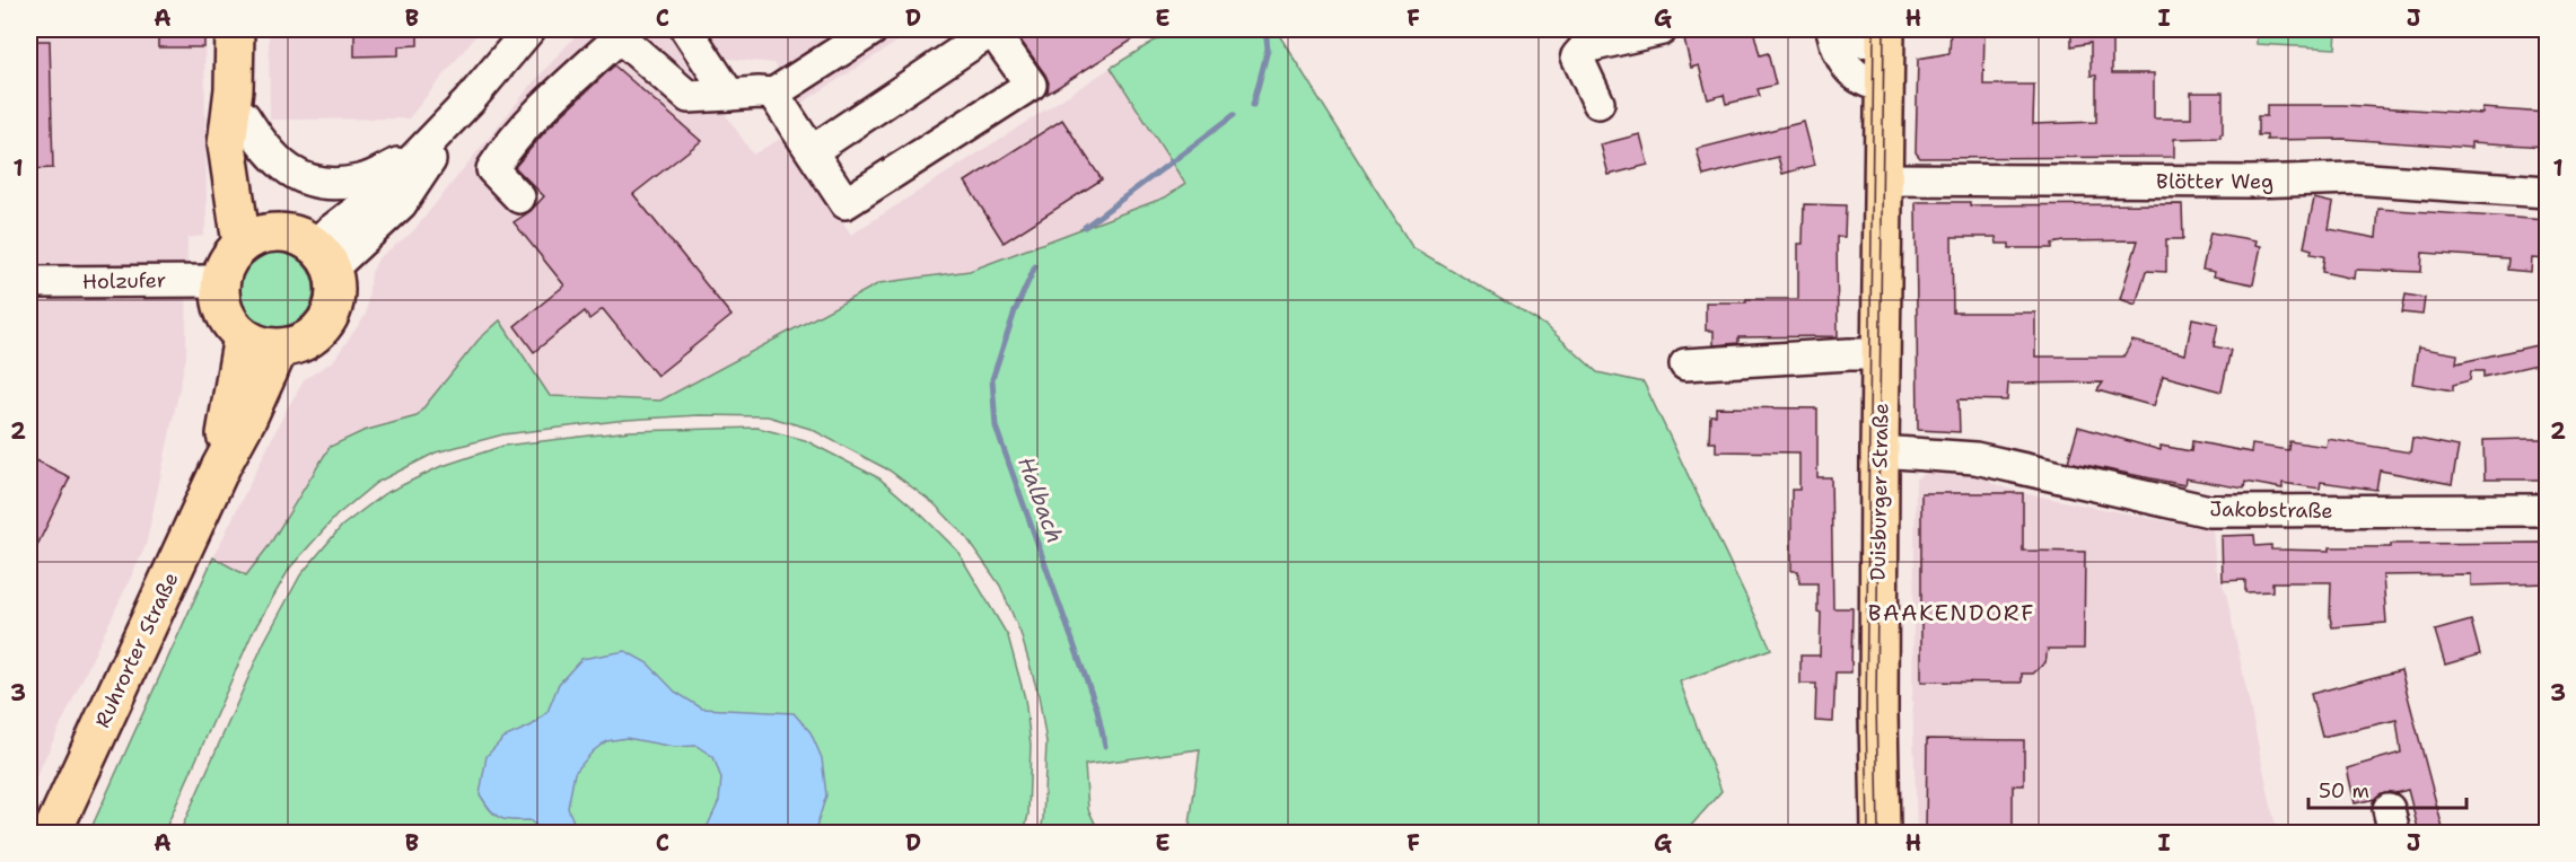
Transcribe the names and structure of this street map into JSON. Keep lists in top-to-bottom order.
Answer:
{
  "streets": {
    "main road": ["Duisburger Straße", "Ruhrorter Straße"],
    "street": ["Blötter Weg", "Holzufer", "Jakobstraße"]
  },
  "crossings": [
    ["Blötter Weg", "Duisburger Straße"],
    ["Holzufer", "Ruhrorter Straße"],
    ["Duisburger Straße", "Jakobstraße"]
  ],
  "districts": ["BAAKENDORF"],
  "water": ["Halbach"],
  "scale_bar": "50 m",
  "grid": {
    "columns": [
      "A",
      "B",
      "C",
      "D",
      "E",
      "F",
      "G",
      "H",
      "I",
      "J"
    ],
    "rows": ["1", "2", "3"]
  }
}
